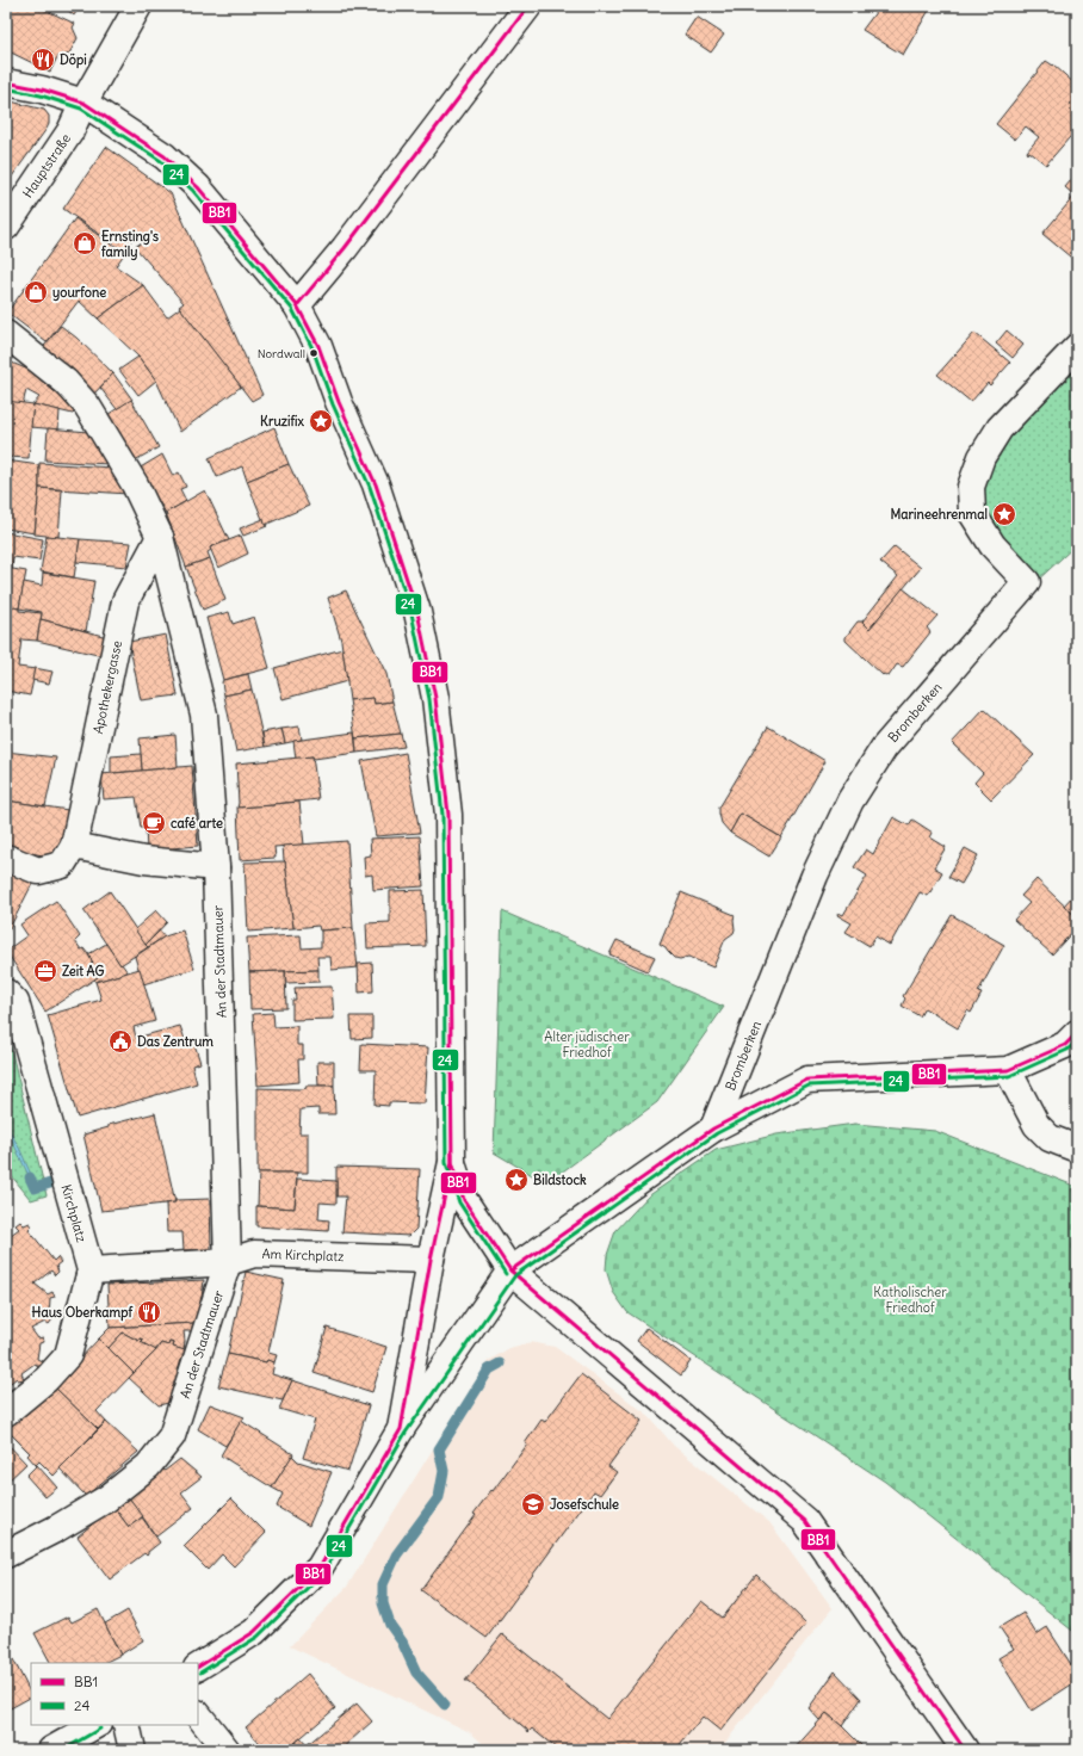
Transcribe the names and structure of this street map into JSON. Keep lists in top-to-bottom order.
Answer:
{
  "streets": {
    "street": [
      "Hauptstraße",
      "Apothekergasse",
      "Bromberken",
      "An der Stadtmauer",
      "Kirchplatz",
      "Am Kirchplatz"
    ]
  },
  "crossings": [
    ["Apothekergasse", "An der Stadtmauer"],
    ["An der Stadtmauer", "Am Kirchplatz"],
    ["Kirchplatz", "Am Kirchplatz"]
  ],
  "parks": ["Alter jüdischer Friedhof", "Katholischer Friedhof"],
  "places": {
    "restaurant": ["Döpi", "Haus Oberkampf"],
    "shop": ["Ernsting's family", "yourfone"],
    "other": ["Nordwall"],
    "place": ["Kruzifix", "Marineehrenmal", "Bildstock"],
    "cafe": ["café arte"],
    "office": ["Zeit AG"],
    "public building": ["Das Zentrum"],
    "school or university": ["Josefschule"]
  },
  "lines": ["transit line BB1", "transit line 24"],
  "legend": ["BB1", "24"]
}
